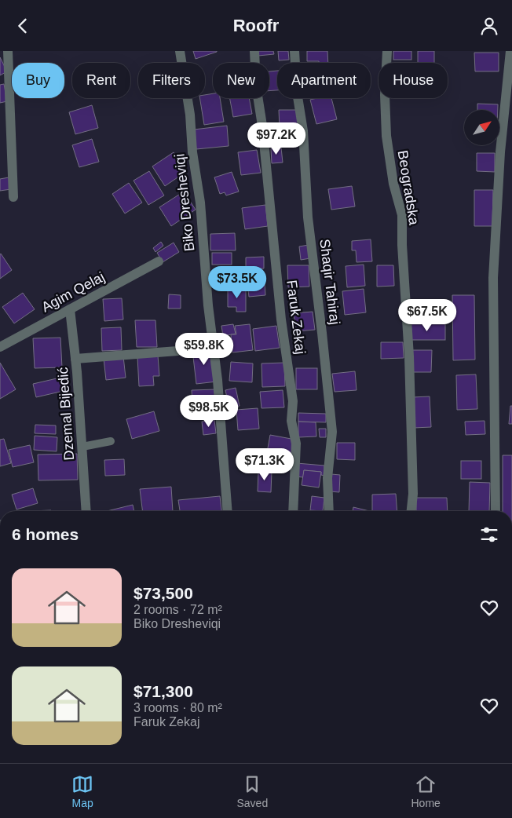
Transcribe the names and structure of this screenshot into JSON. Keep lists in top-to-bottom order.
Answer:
{
  "streets": {
    "street": [
      "Beogradska",
      "Biko Dresheviqi",
      "Shaqir Tahiraj",
      "Agim Qelaj",
      "Faruk Zekaj",
      "Dzemal Bijedić"
    ]
  },
  "crossings": [
    ["Agim Qelaj", "Dzemal Bijedić"]
  ],
  "north": "top right",
  "page": {
    "header": "Roofr",
    "chip": [
      "Buy",
      "Rent",
      "Filters",
      "New",
      "Apartment",
      "House"
    ],
    "price": [
      "$97.2K",
      "$73.5K",
      "$67.5K",
      "$59.8K",
      "$98.5K",
      "$71.3K"
    ],
    "heading": "6 homes",
    "list": [
      {
        "name": "$73,500",
        "note": "2 rooms · 72 m² · Biko Dresheviqi"
      },
      {
        "name": "$71,300",
        "note": "3 rooms · 80 m² · Faruk Zekaj"
      }
    ],
    "tabs": ["Map", "Saved", "Home"]
  }
}
